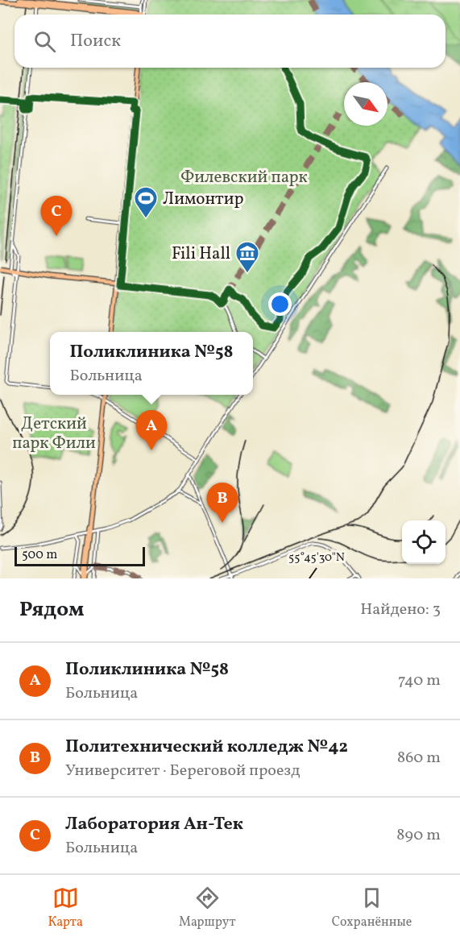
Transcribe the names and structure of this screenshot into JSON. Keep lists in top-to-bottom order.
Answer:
{
  "parks": ["Филевский парк", "Детский парк Фили"],
  "places": {
    "sports": ["Лимонтир"],
    "museum": ["Fili Hall"]
  },
  "scale_bar": "500 m",
  "north": "bottom right",
  "page": {
    "search": "Поиск",
    "pins": ["C", "A", "B"],
    "popup": ["Поликлиника №58", "Больница"],
    "scale": "500 m",
    "heading": ["Рядом", "Найдено: 3"],
    "list": [
      {
        "mark": "A",
        "name": "Поликлиника №58",
        "note": "Больница",
        "value": "740 m"
      },
      {
        "mark": "B",
        "name": "Политехнический колледж №42",
        "note": "Университет · Береговой проезд",
        "value": "860 m"
      },
      {
        "mark": "C",
        "name": "Лаборатория Ан-Тек",
        "note": "Больница",
        "value": "890 m"
      }
    ],
    "nav": ["Карта", "Маршрут", "Сохранённые"]
  },
  "coordinates": ["55°45'30\"N"]
}
